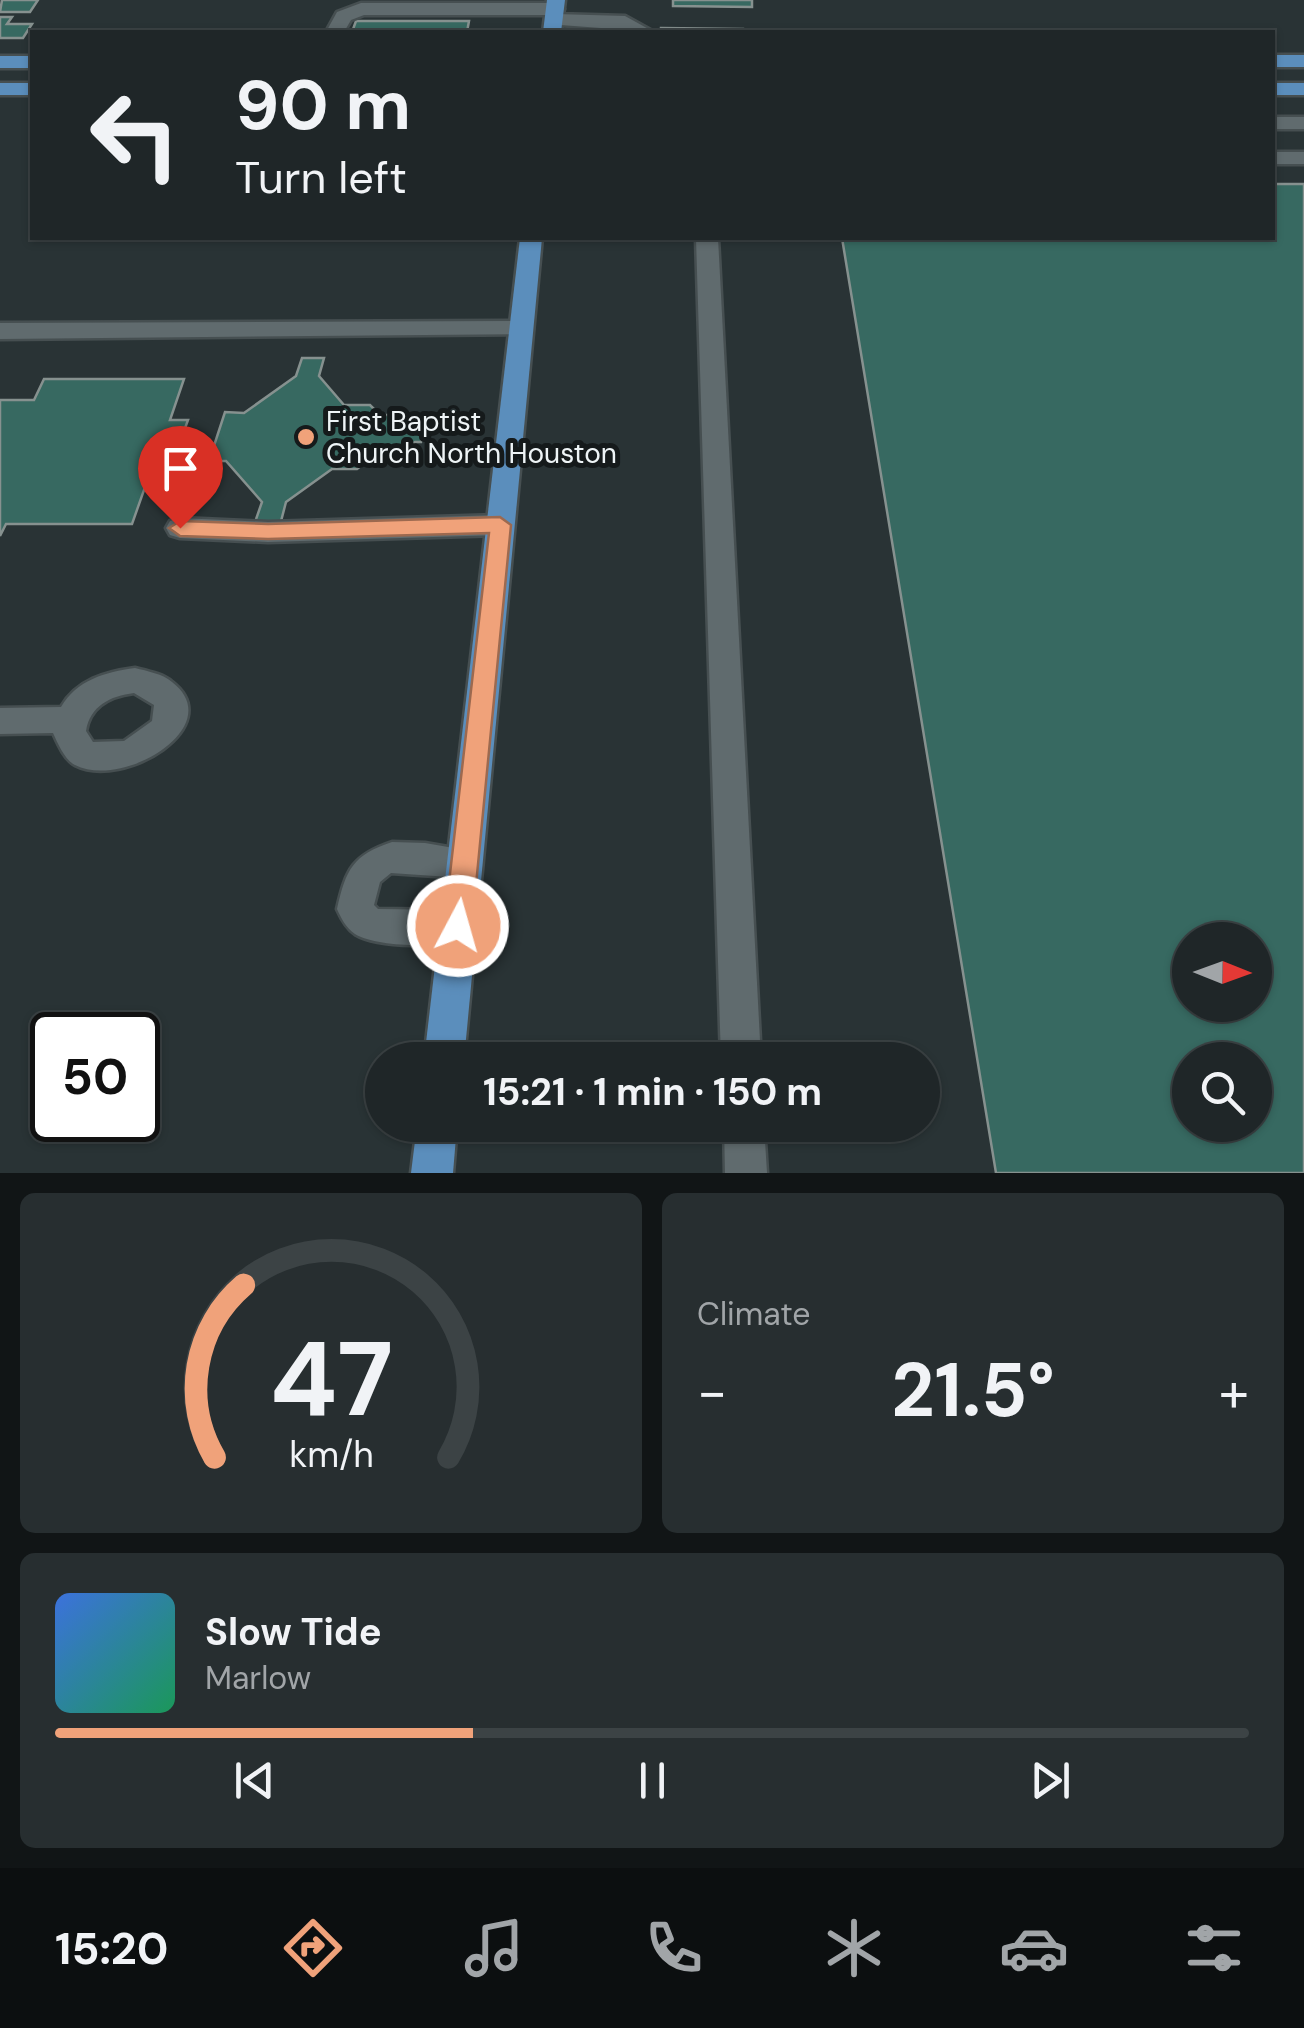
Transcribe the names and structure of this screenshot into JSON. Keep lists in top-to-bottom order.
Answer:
{
  "places": ["First Baptist Church North Houston"],
  "north": "right",
  "page": {
    "turn": ["90 m", "Turn left"],
    "limit": "50",
    "trip": "15:21 · 1 min · 150 m",
    "tile": "Climate",
    "heat": ["−", "21.5°", "+"],
    "song": ["Slow Tide", "Marlow"],
    "tabs": "15:20",
    "gauge": ["47", "km/h"]
  }
}
